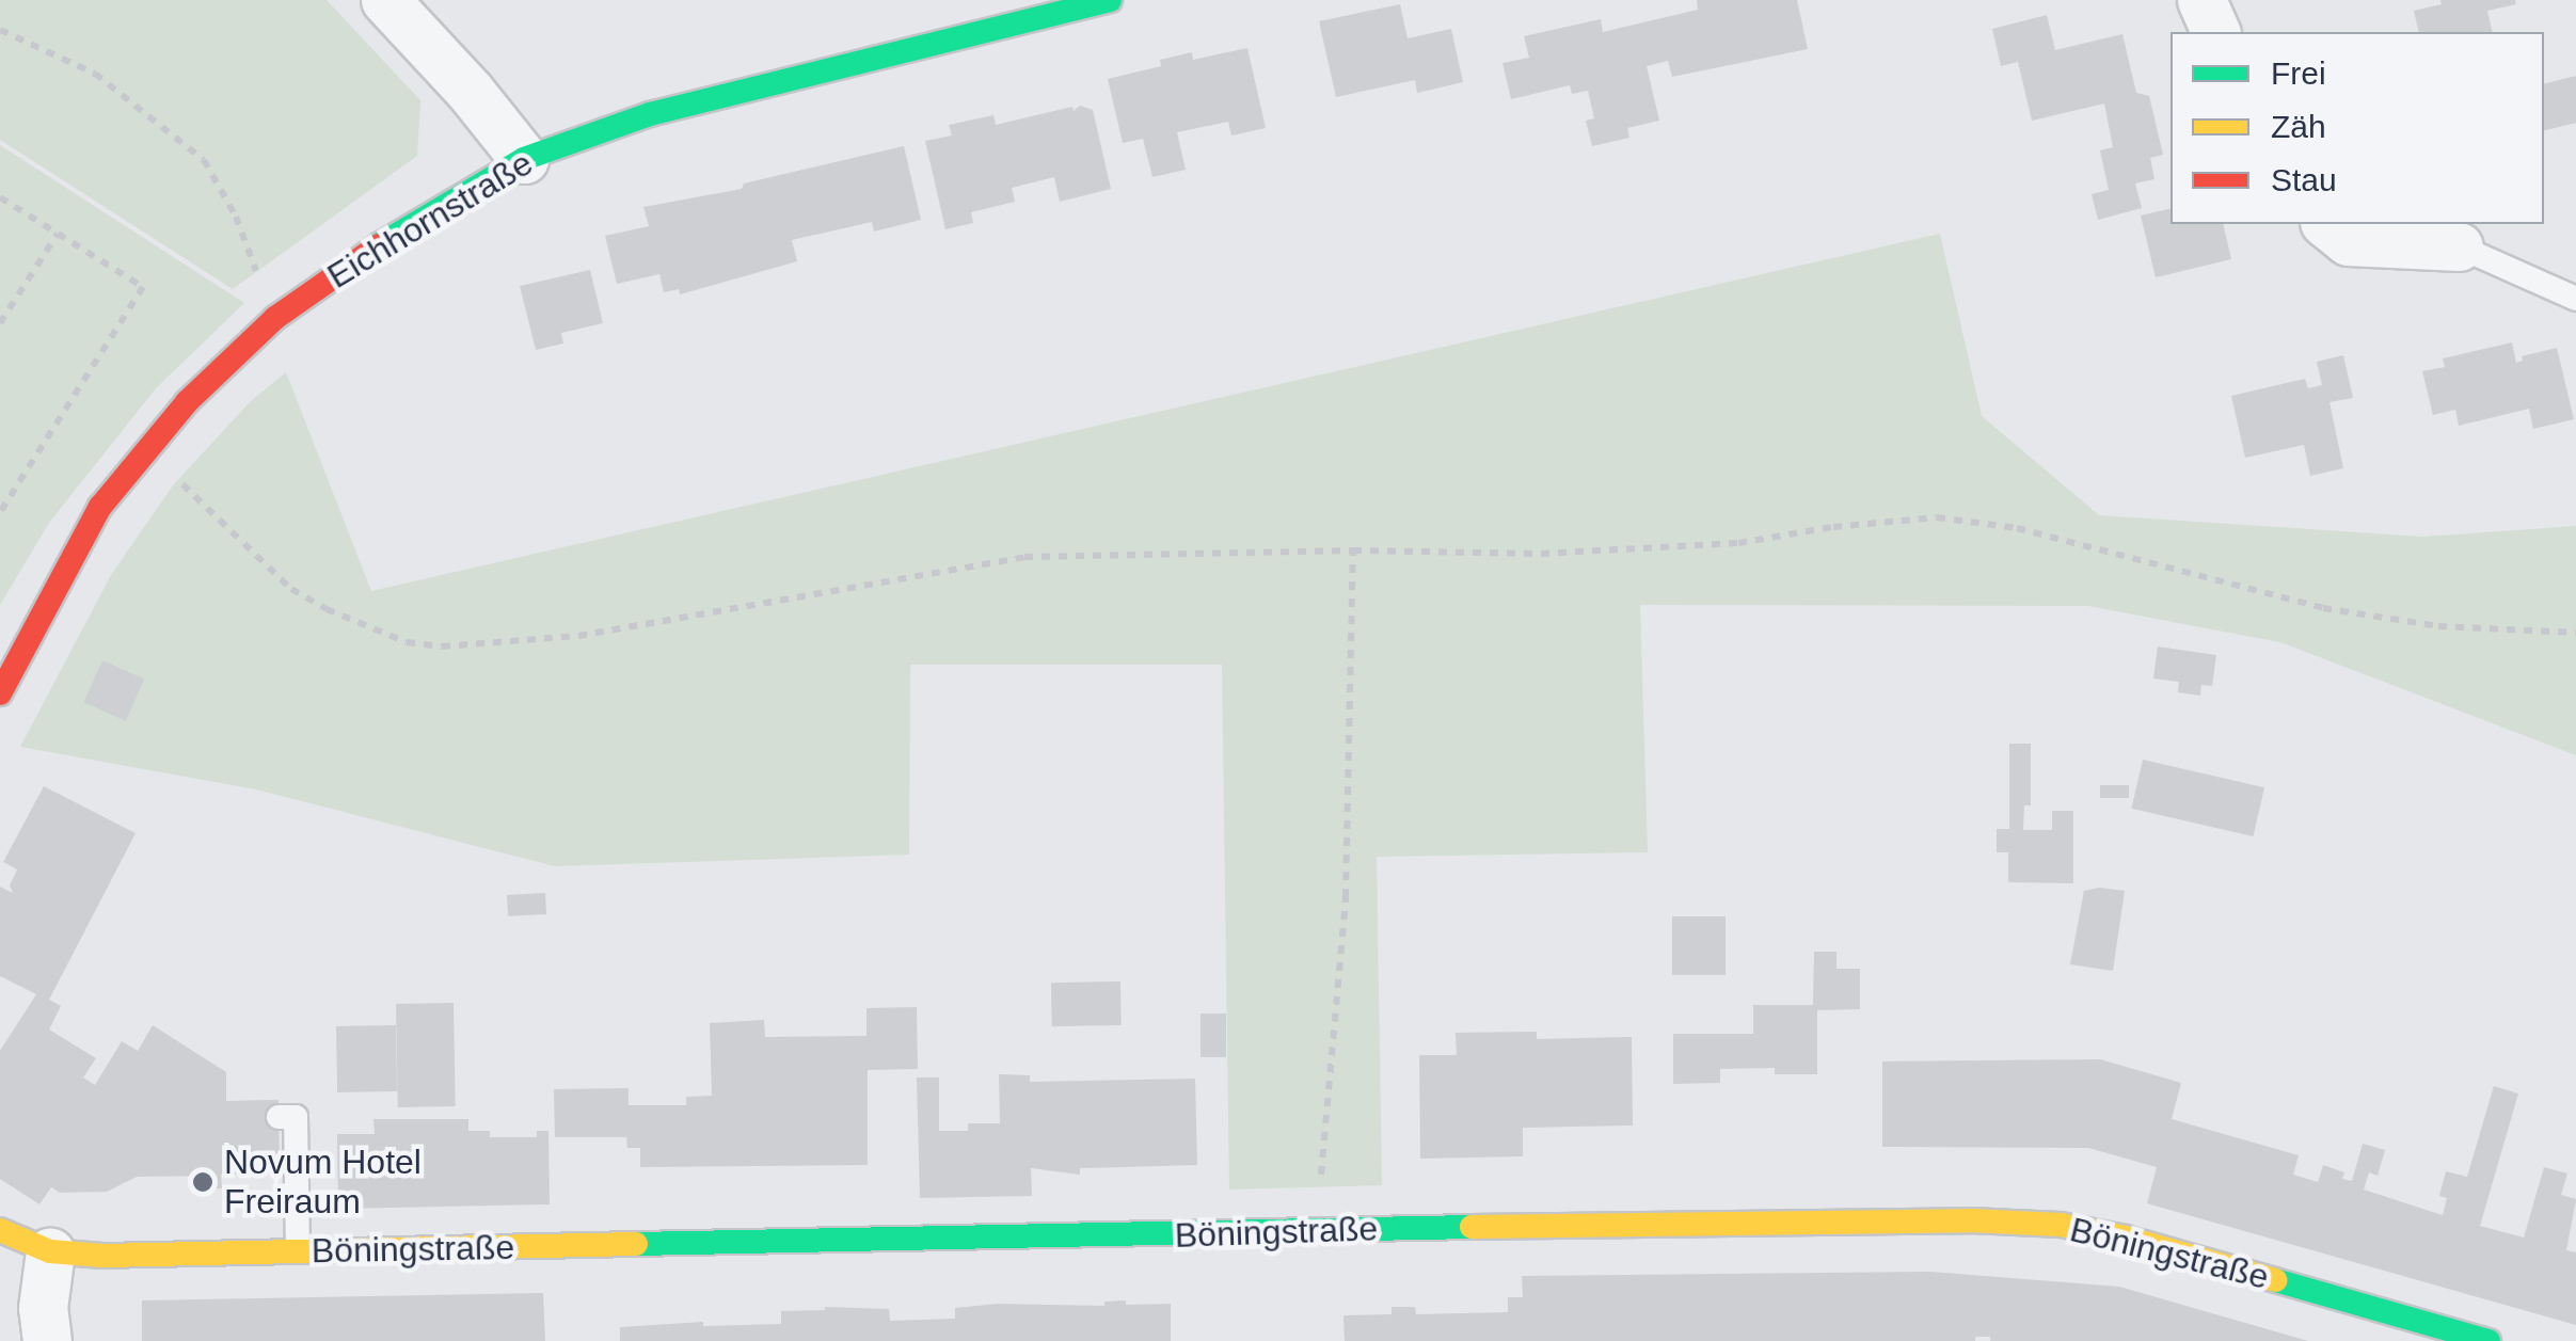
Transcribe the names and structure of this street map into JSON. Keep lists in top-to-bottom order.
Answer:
{
  "streets": {
    "street": ["Eichhornstraße", "Böningstraße"]
  },
  "places": ["Novum Hotel Freiraum"],
  "legend": ["Frei", "Zäh", "Stau"]
}
